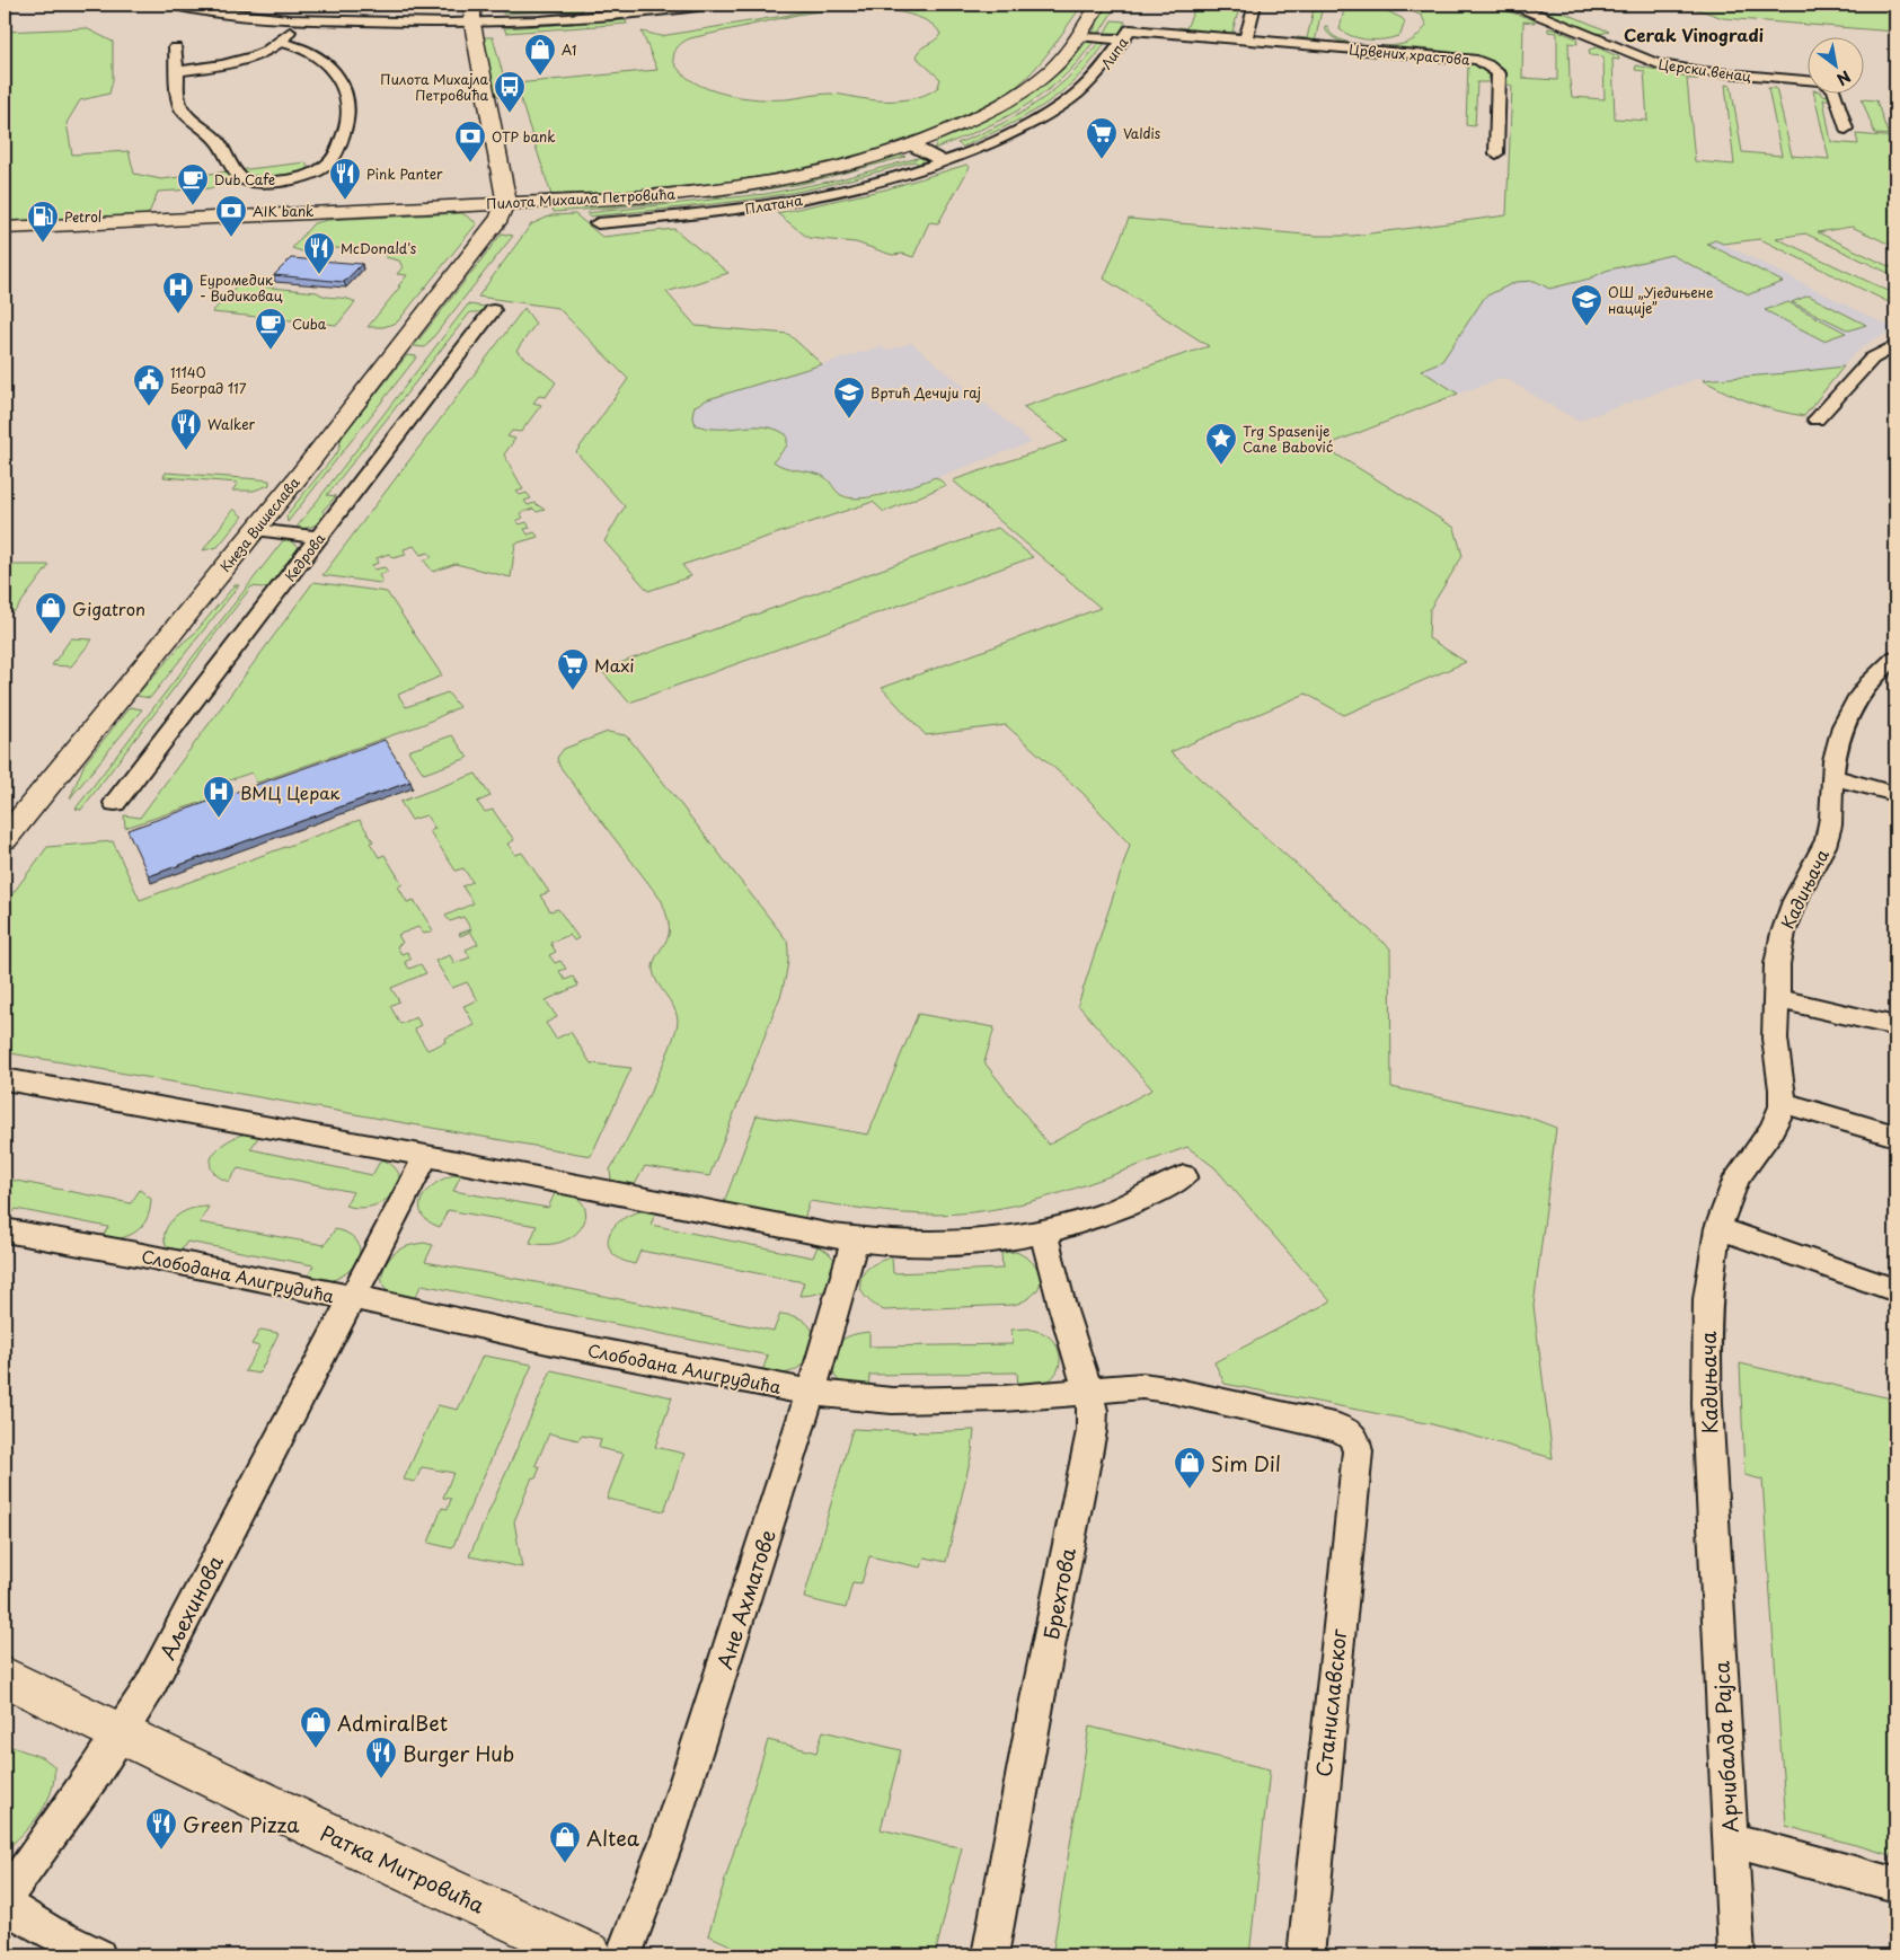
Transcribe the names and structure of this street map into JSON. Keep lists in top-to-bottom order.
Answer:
{
  "streets": {
    "main road": ["Пилота Михаила Петровића", "Кнеза Вишеслава", "Ратка Митровића"],
    "street": [
      "Липа",
      "Црвених храстова",
      "Церски венац",
      "Платана",
      "Кедрова",
      "Кадињача",
      "Слободана Алигрудића",
      "Брехтова",
      "Ане Ахматове",
      "Аљехинова",
      "Станиславског",
      "Арчибалда Рајса"
    ]
  },
  "crossings": [
    ["Липа", "Црвених храстова"],
    ["Липа", "Платана"],
    ["Пилота Михаила Петровића", "Кнеза Вишеслава"],
    ["Кадињача", "Арчибалда Рајса"],
    ["Слободана Алигрудића", "Брехтова"],
    ["Слободана Алигрудића", "Ане Ахматове"],
    ["Слободана Алигрудића", "Аљехинова"],
    ["Слободана Алигрудића", "Станиславског"],
    ["Аљехинова", "Ратка Митровића"]
  ],
  "districts": ["Cerak Vinogradi"],
  "places": {
    "shop": [
      "A1",
      "Gigatron",
      "Sim Dil",
      "AdmiralBet",
      "Altea"
    ],
    "bus stop": ["Пилота Михајла Петровића"],
    "supermarket": ["Valdis", "Maxi"],
    "bank": ["OTP bank", "AIK bank"],
    "restaurant": [
      "Pink Panter",
      "McDonald's",
      "Walker",
      "Burger Hub",
      "Green Pizza"
    ],
    "cafe": ["Dub Cafe", "Cuba"],
    "fuel station": ["Petrol"],
    "hospital": ["Еуромедик - Видиковац", "ВМЦ Церак"],
    "school or university": ["ОШ „Уједињене нације”", "Вртић Дечији гај"],
    "public building": ["11140 Београд 117"],
    "place": ["Trg Spasenije Cane Babović"]
  },
  "north": "bottom right"
}
